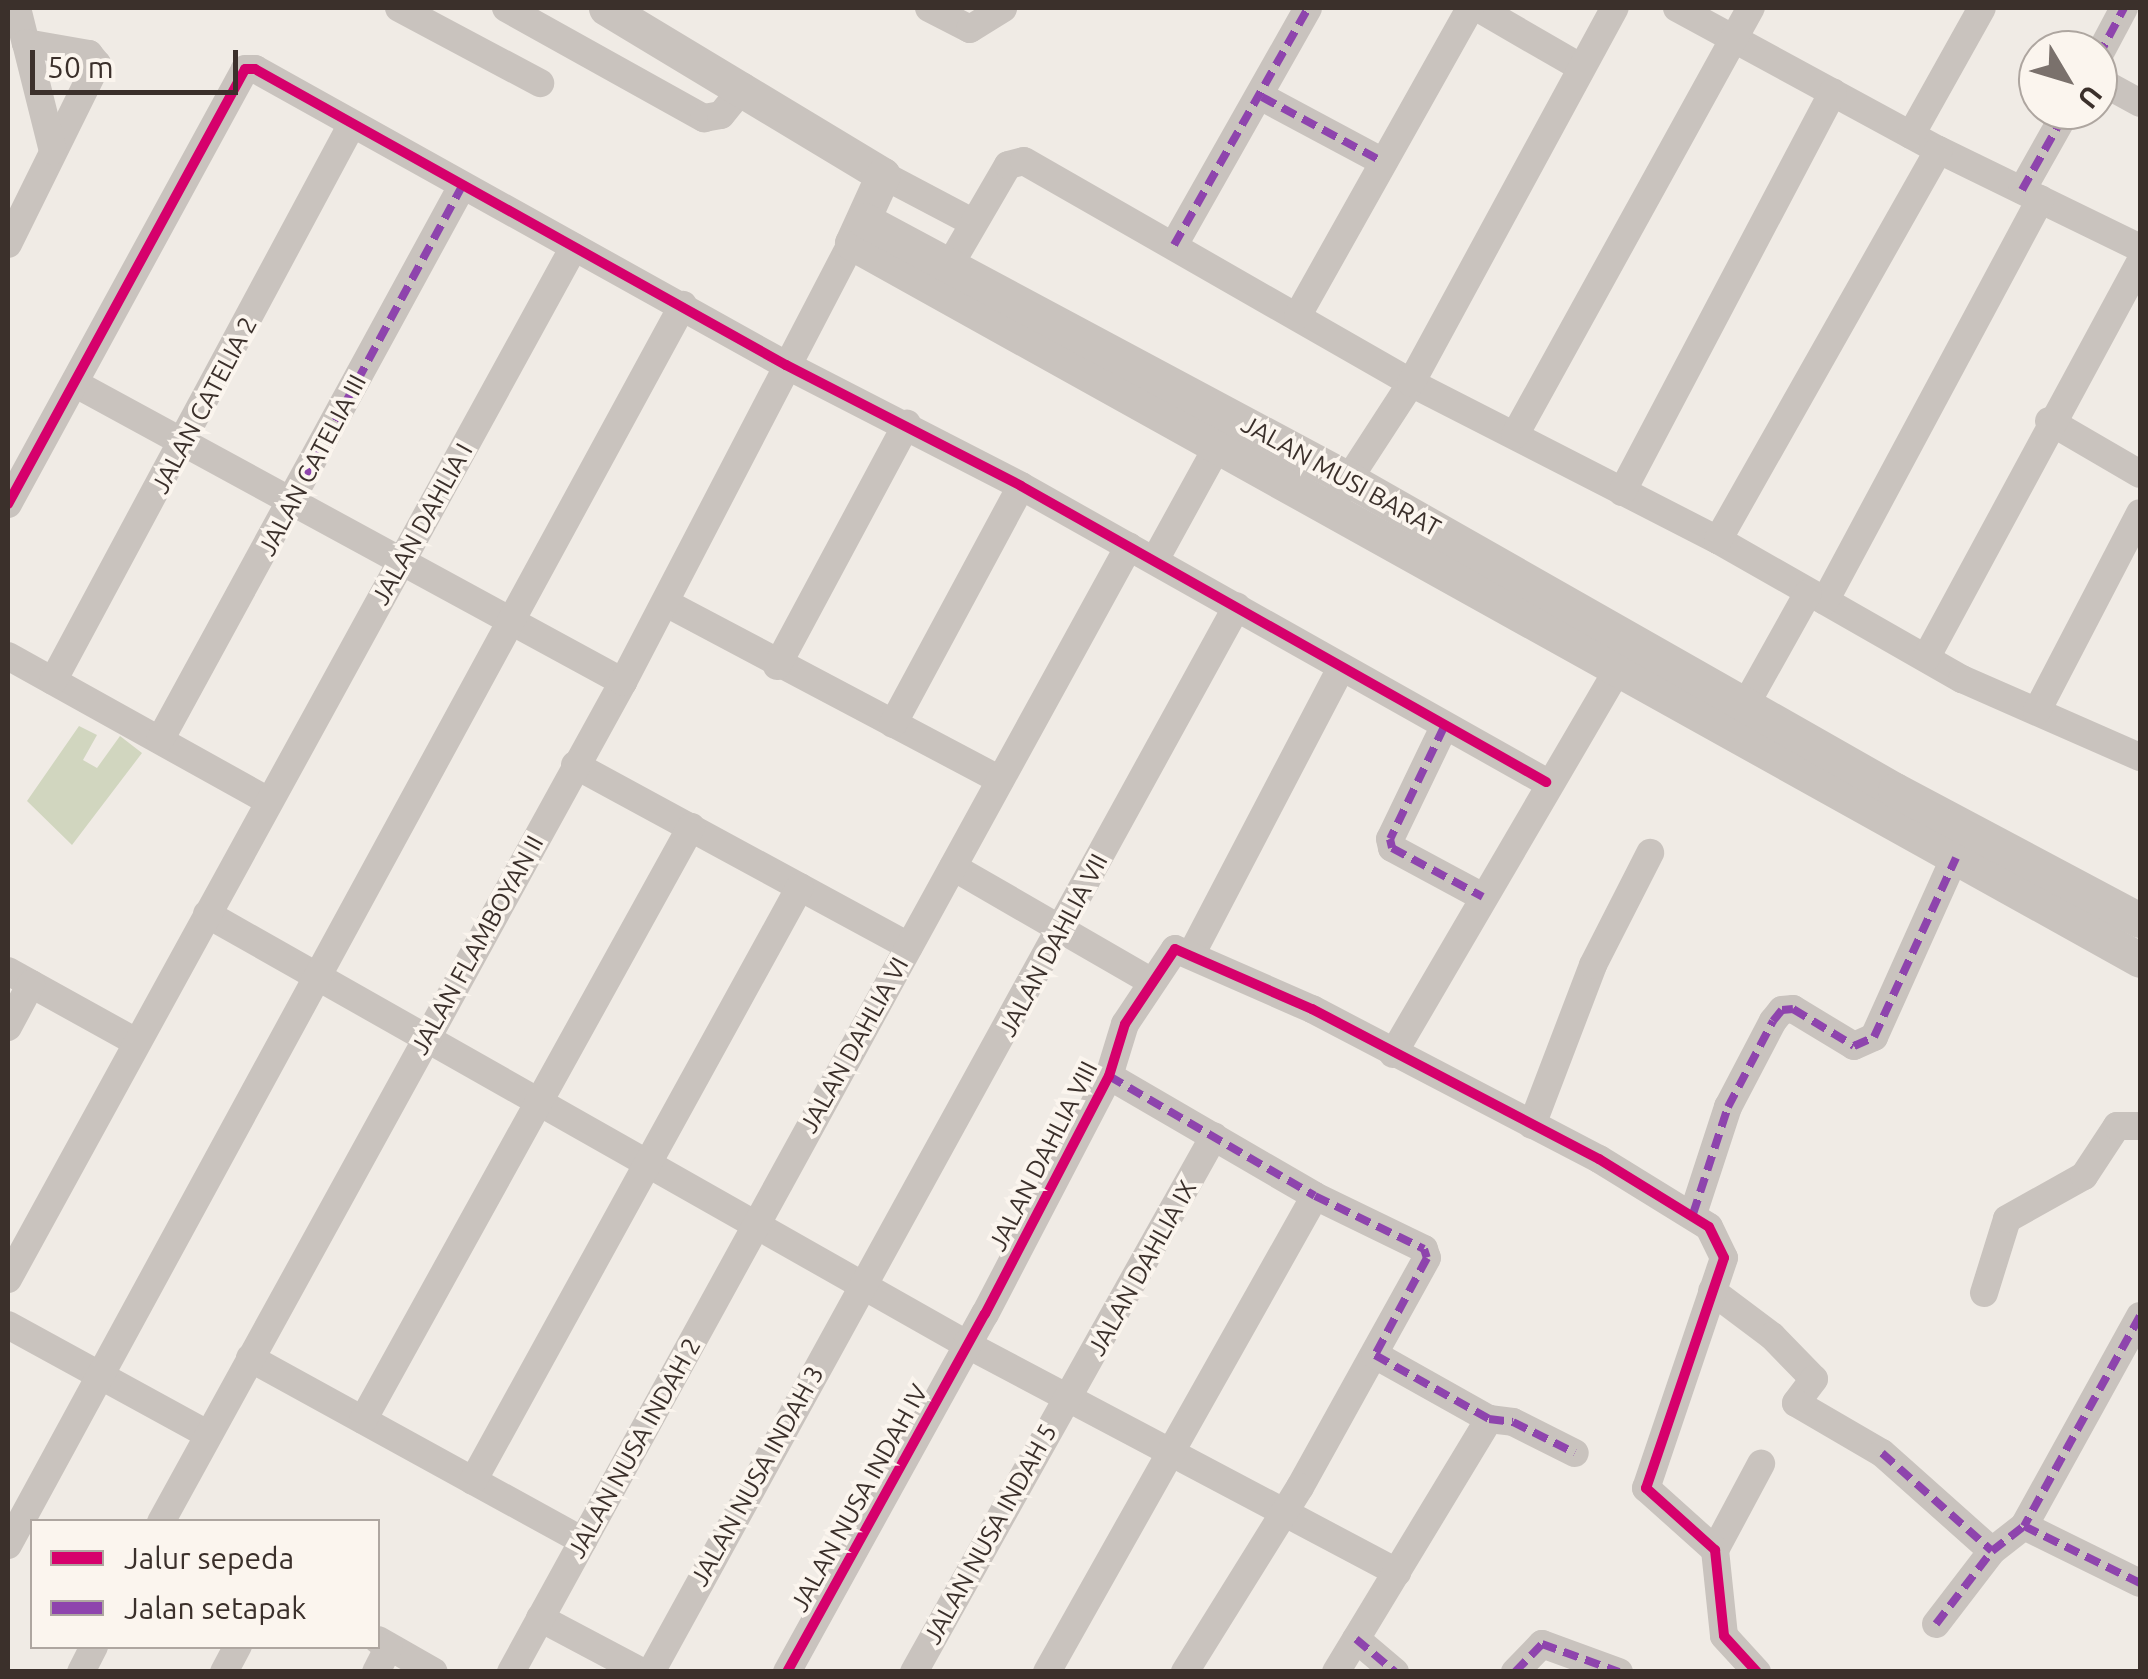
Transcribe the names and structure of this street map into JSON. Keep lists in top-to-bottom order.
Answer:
{
  "streets": {
    "street": [
      "JALAN CATELIA 2",
      "JALAN CATELIA III",
      "JALAN MUSI BARAT",
      "JALAN DAHLIA I",
      "JALAN FLAMBOYAN II",
      "JALAN DAHLIA VII",
      "JALAN DAHLIA VI",
      "JALAN DAHLIA VIII",
      "JALAN DAHLIA IX",
      "JALAN NUSA INDAH 2",
      "JALAN NUSA INDAH 3",
      "JALAN NUSA INDAH IV",
      "JALAN NUSA INDAH 5"
    ]
  },
  "crossings": [
    ["JALAN MUSI BARAT", "JALAN FLAMBOYAN II"],
    ["JALAN DAHLIA VII", "JALAN NUSA INDAH 3"],
    ["JALAN DAHLIA VI", "JALAN NUSA INDAH 2"],
    ["JALAN DAHLIA VIII", "JALAN NUSA INDAH IV"],
    ["JALAN DAHLIA IX", "JALAN NUSA INDAH 5"]
  ],
  "legend": ["Jalur sepeda", "Jalan setapak"],
  "scale_bar": "50 m",
  "north": "bottom right"
}
